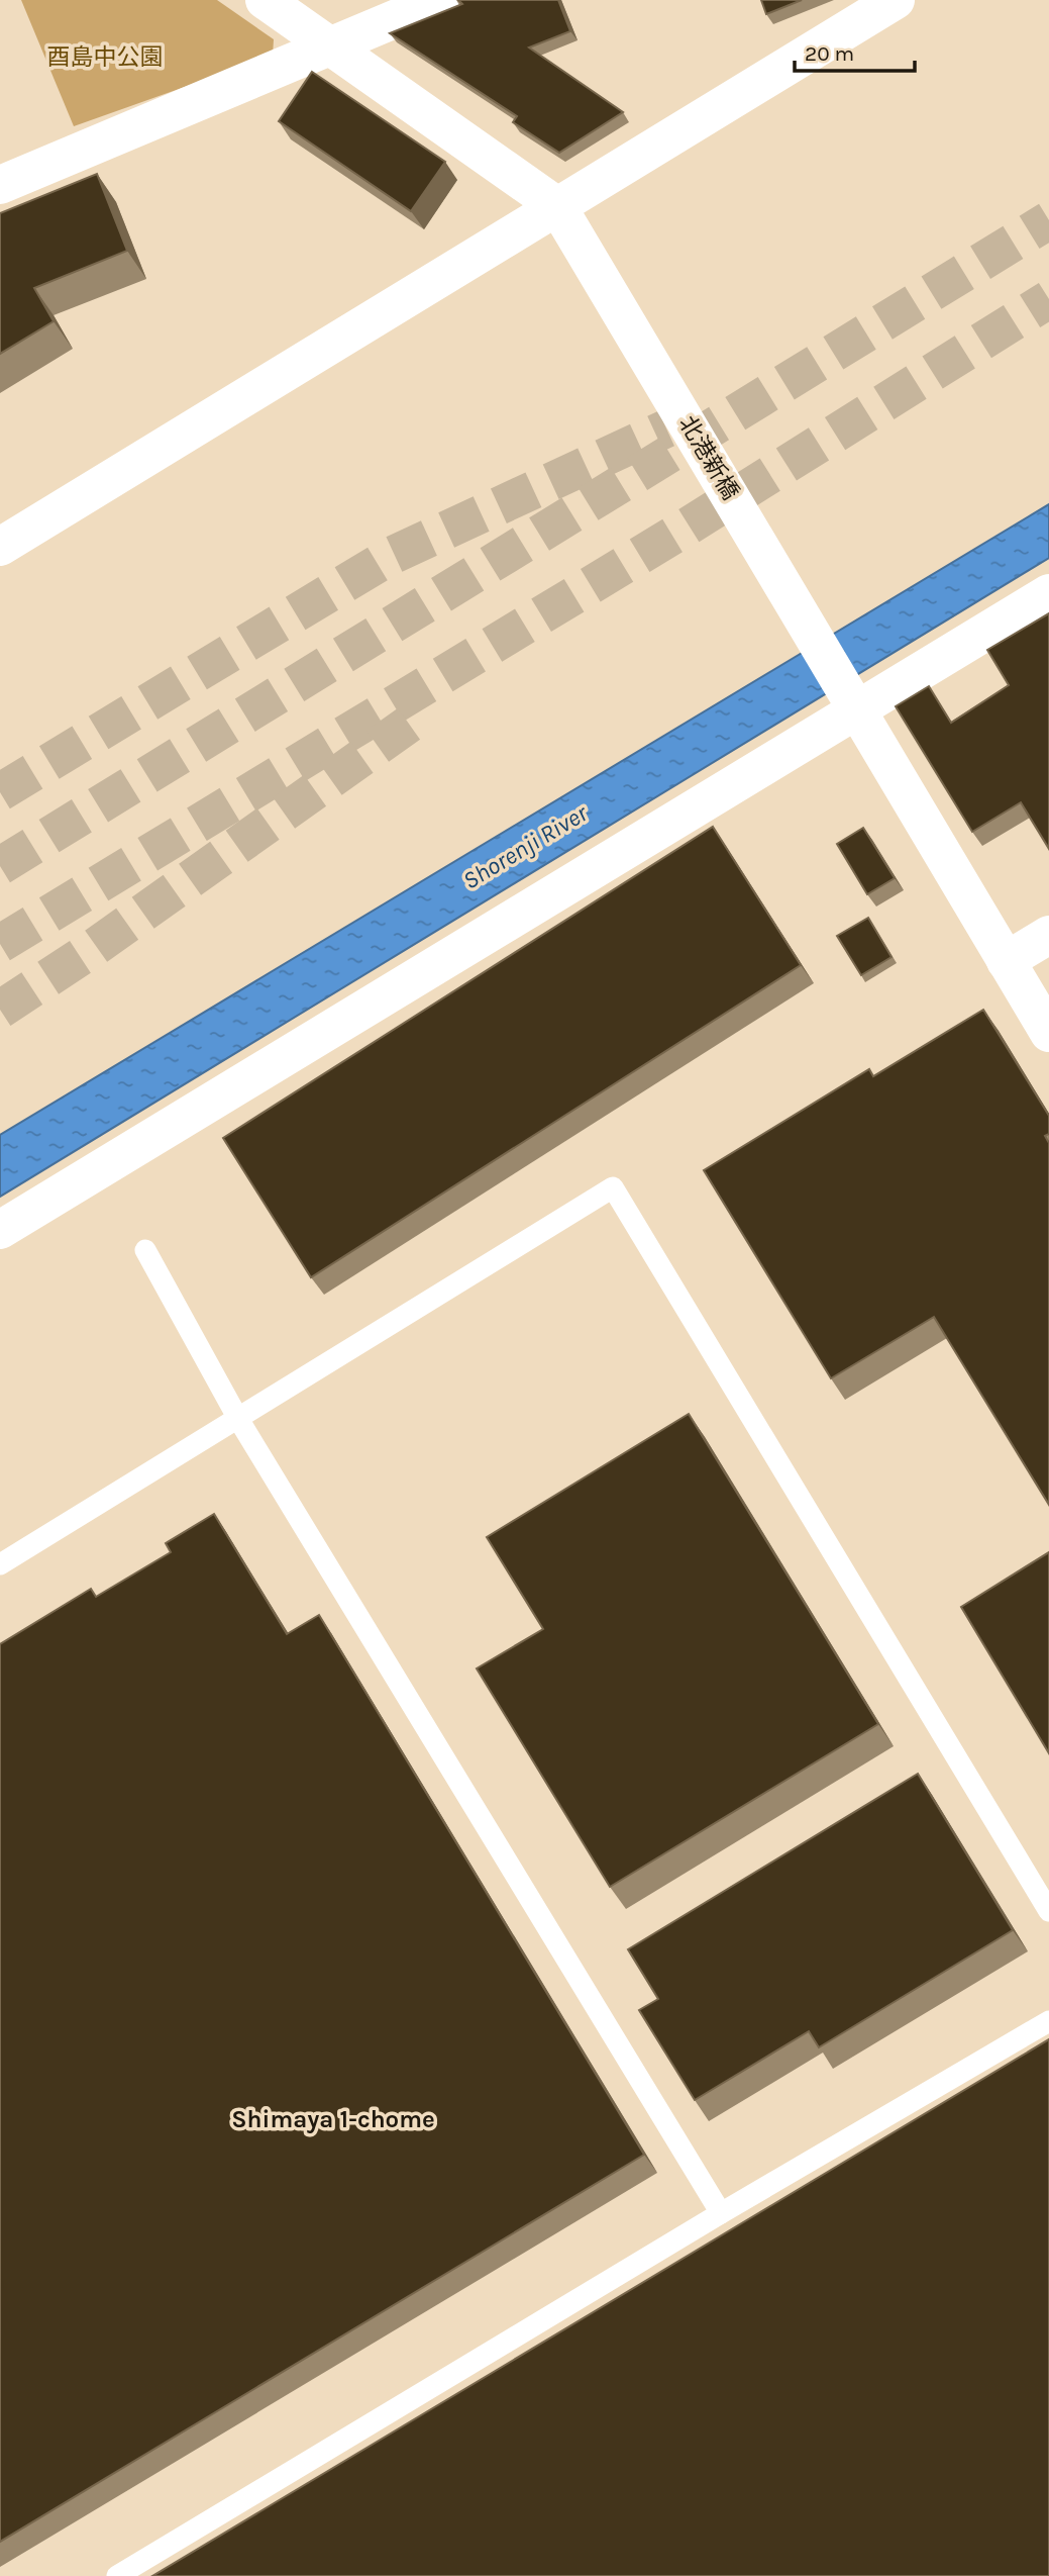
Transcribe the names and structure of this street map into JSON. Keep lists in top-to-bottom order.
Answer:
{
  "streets": {
    "street": ["北港新橋"]
  },
  "districts": ["Shimaya 1-chome"],
  "water": ["Shorenji River"],
  "parks": ["酉島中公園"],
  "scale_bar": "20 m"
}
